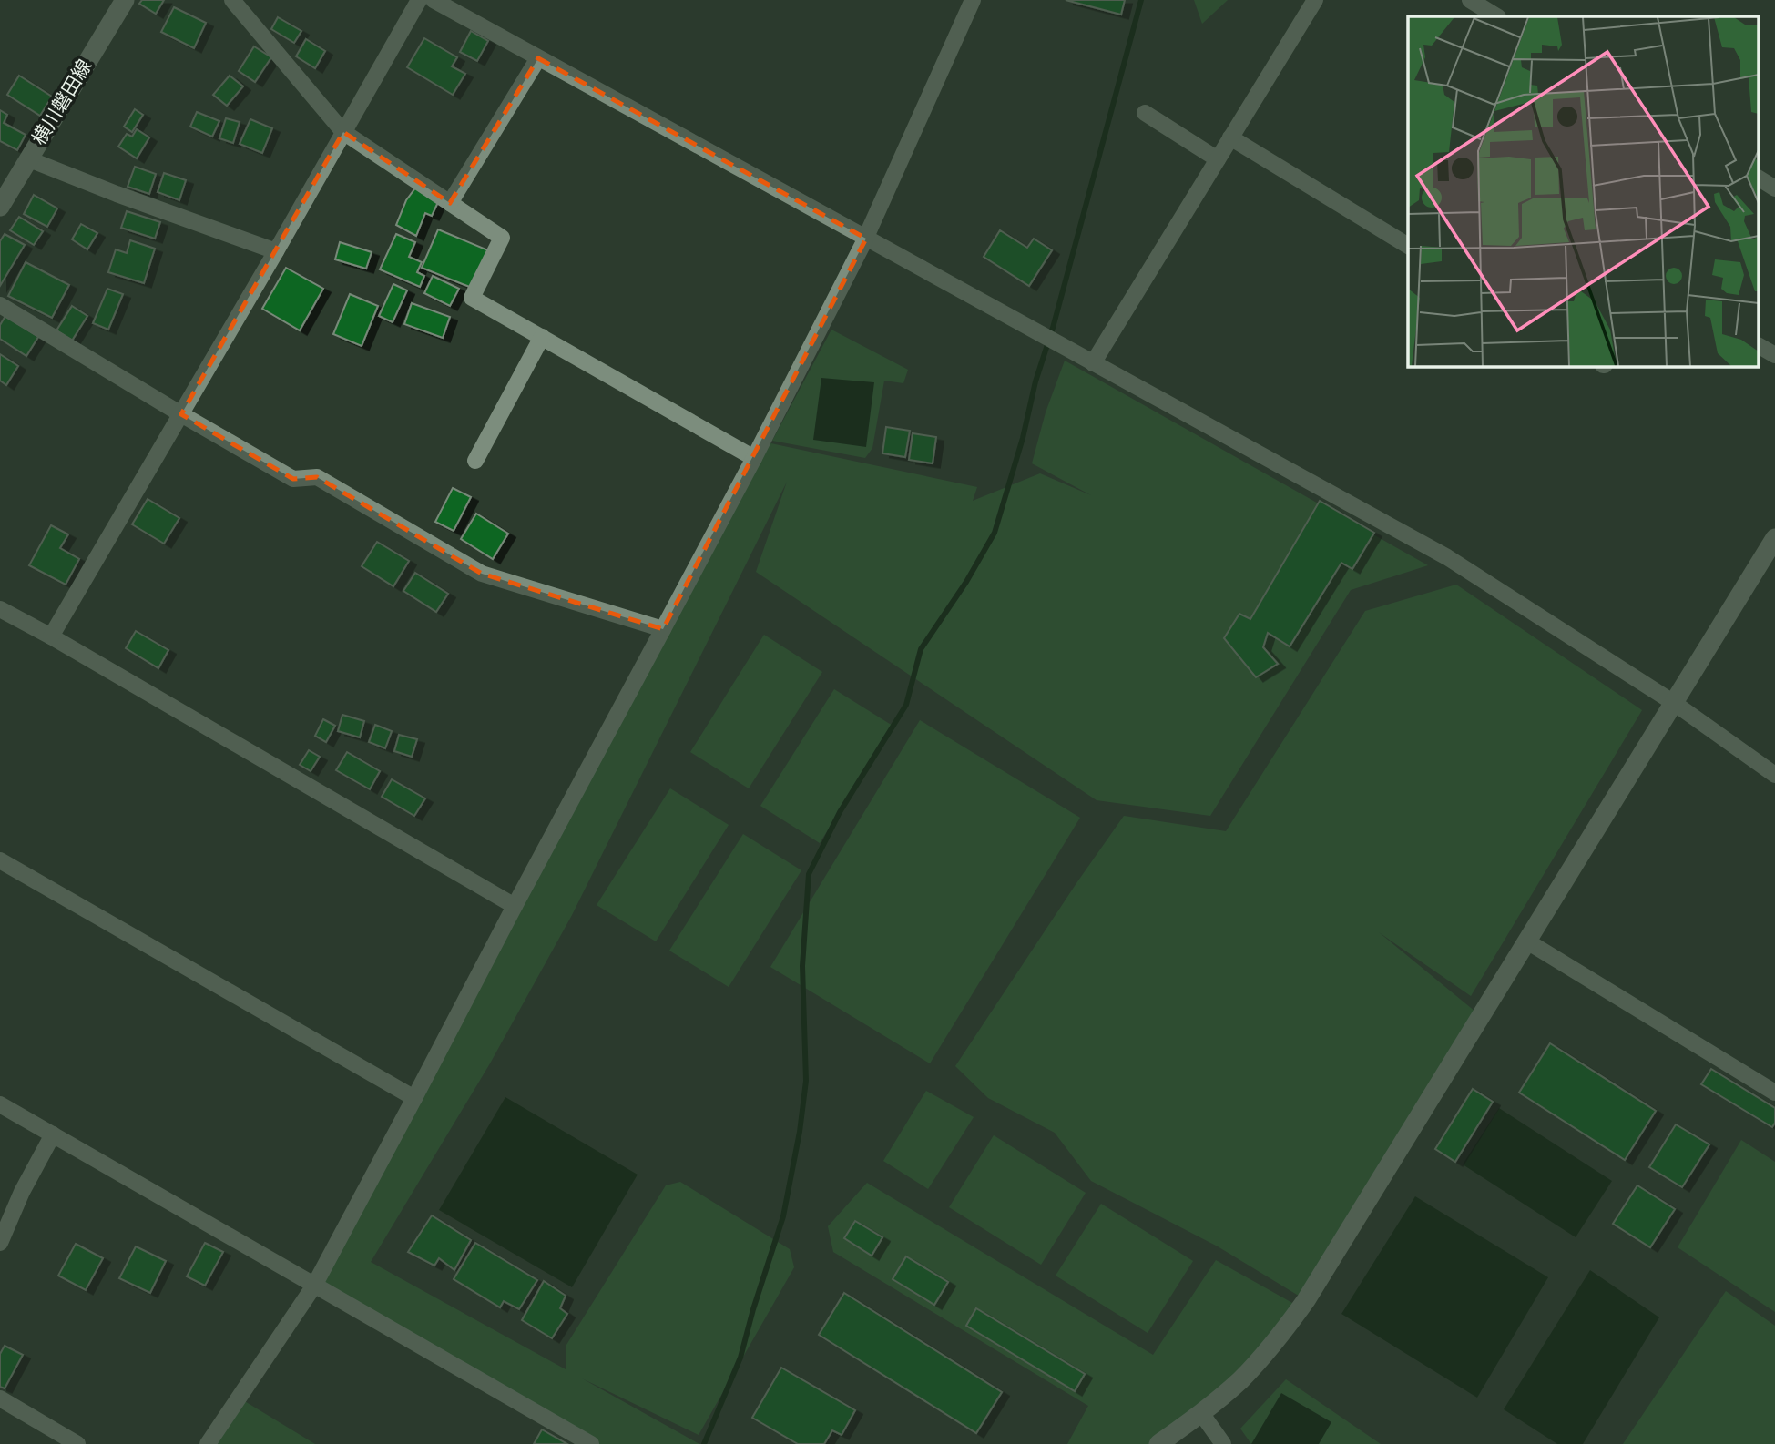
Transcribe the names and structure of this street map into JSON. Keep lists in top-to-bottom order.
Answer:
{
  "streets": {
    "street": ["横川磐田線"]
  }
}
